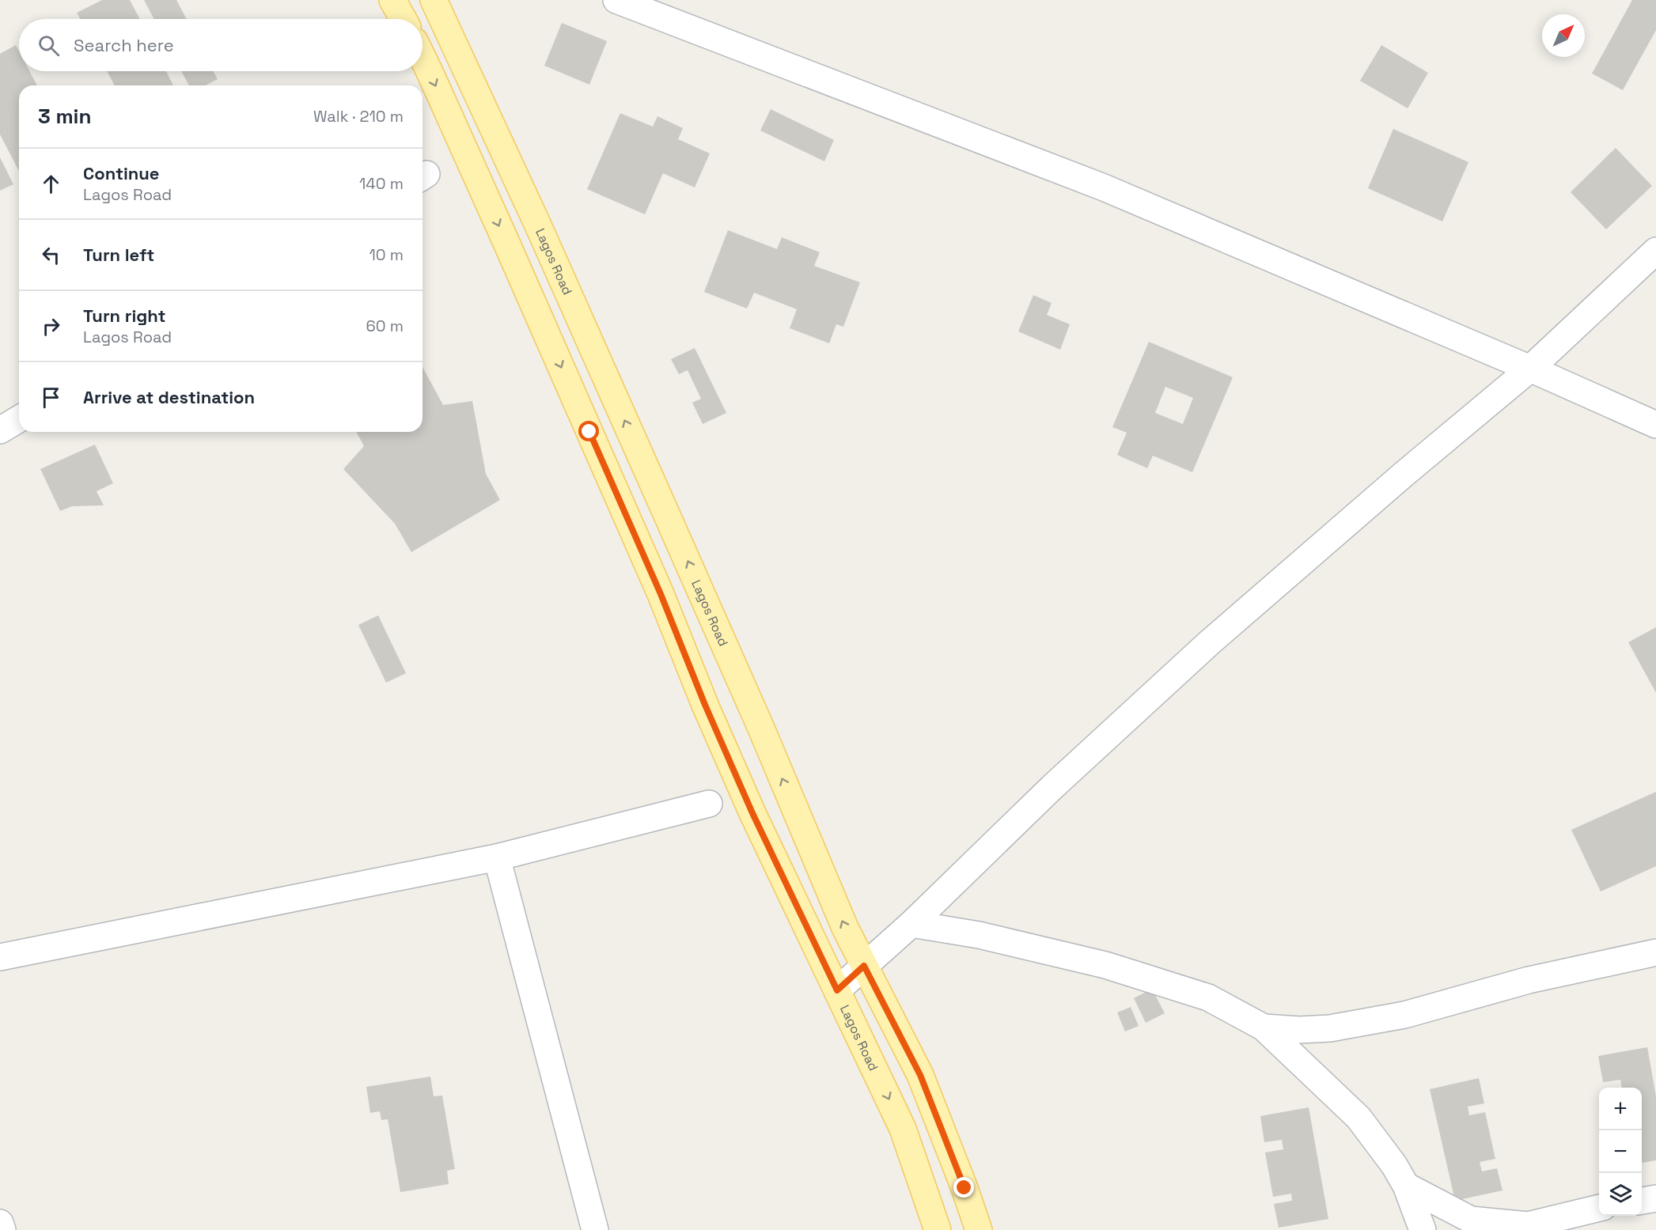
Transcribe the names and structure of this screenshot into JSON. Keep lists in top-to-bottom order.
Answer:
{
  "streets": {
    "main road": ["Lagos Road"]
  },
  "north": "top right",
  "page": {
    "search": "Search here",
    "heading": ["3 min", "Walk · 210 m"],
    "list": [
      ["Continue", "Lagos Road", "140 m"],
      ["Turn left", "10 m"],
      ["Turn right", "Lagos Road", "60 m"],
      "Arrive at destination"
    ],
    "map_buttons": ["+", "−"]
  }
}
